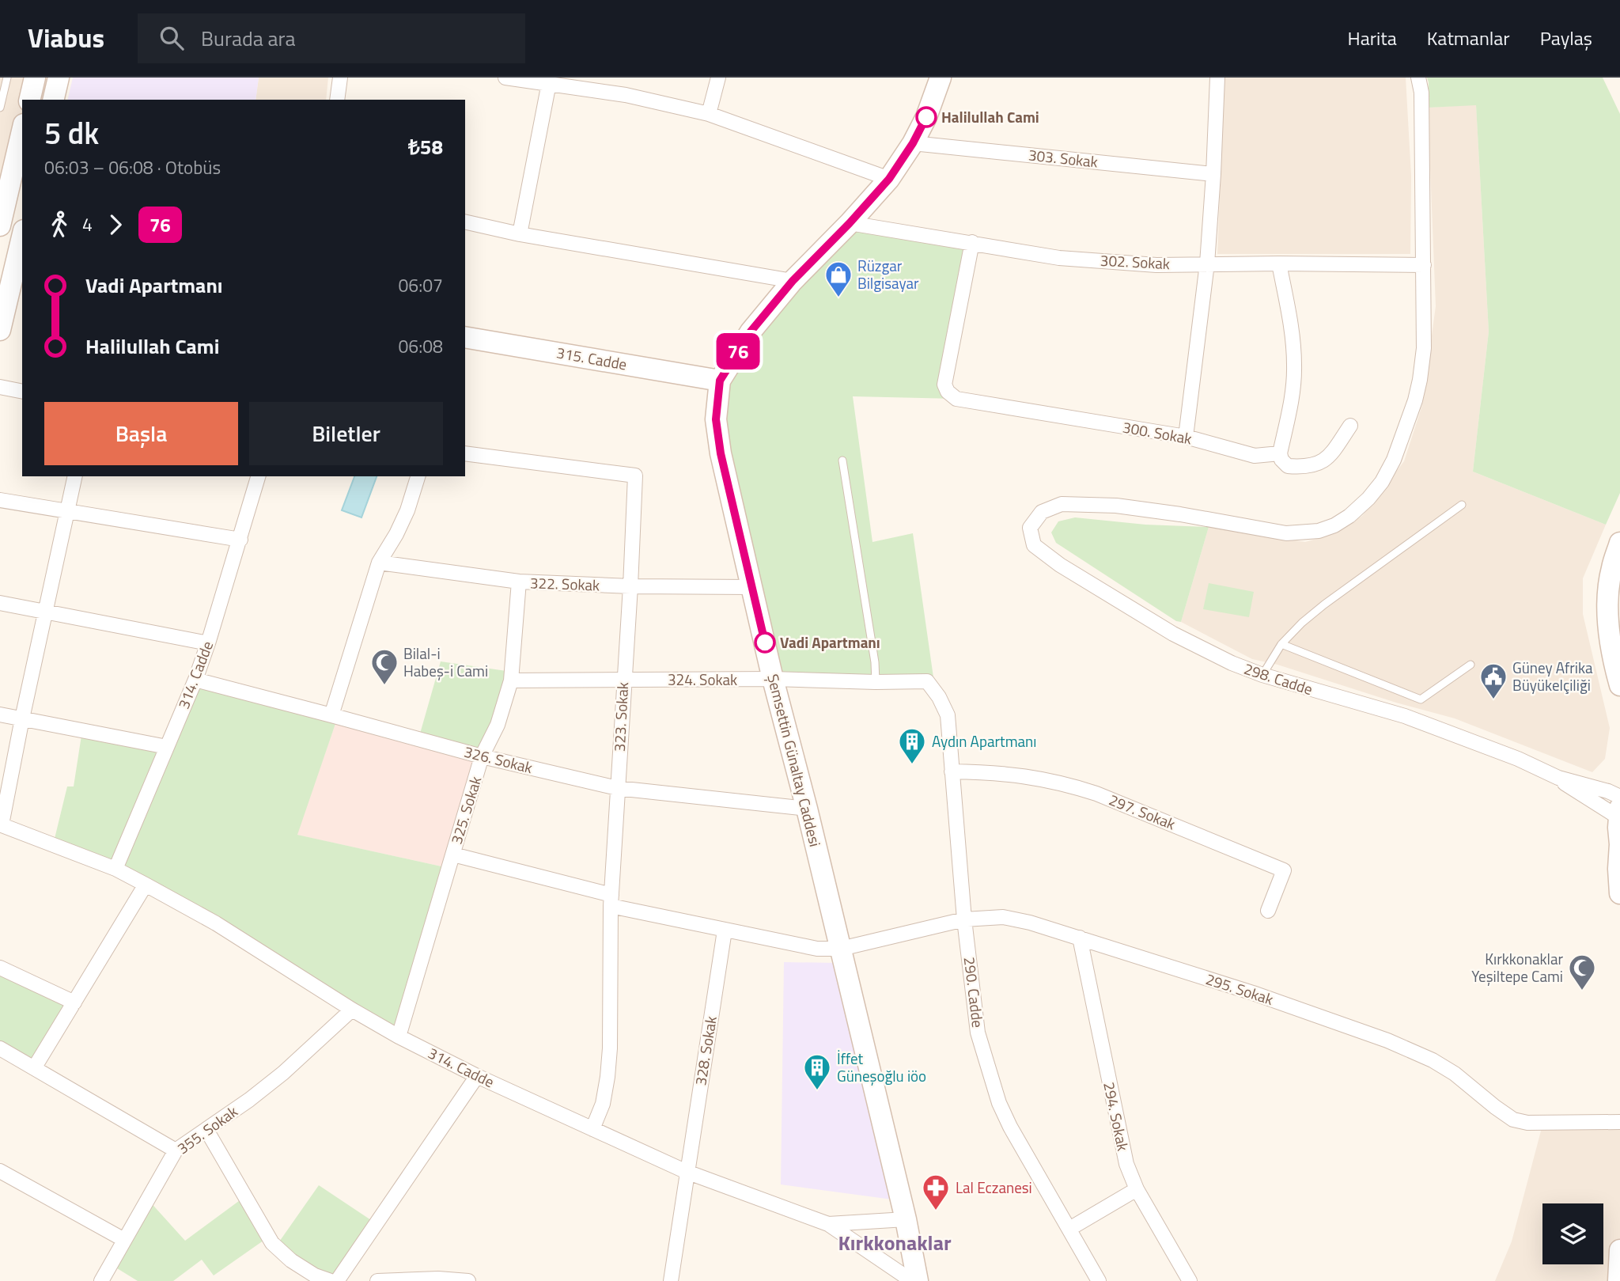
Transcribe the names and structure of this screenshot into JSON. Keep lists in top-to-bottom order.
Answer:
{
  "streets": {
    "street": [
      "303. Sokak",
      "302. Sokak",
      "315. Cadde",
      "300. Sokak",
      "322. Sokak",
      "314. Cadde",
      "298. Cadde",
      "324. Sokak",
      "323. Sokak",
      "326. Sokak",
      "Şemsettin Günaltay Caddesi",
      "325. Sokak",
      "297. Sokak",
      "295. Sokak",
      "290. Cadde",
      "328. Sokak",
      "294. Sokak",
      "355. Sokak"
    ]
  },
  "crossings": [
    ["303. Sokak", "Şemsettin Günaltay Caddesi"],
    ["302. Sokak", "300. Sokak"],
    ["302. Sokak", "298. Cadde"],
    ["302. Sokak", "Şemsettin Günaltay Caddesi"],
    ["315. Cadde", "Şemsettin Günaltay Caddesi"],
    ["322. Sokak", "323. Sokak"],
    ["322. Sokak", "Şemsettin Günaltay Caddesi"],
    ["322. Sokak", "325. Sokak"],
    ["314. Cadde", "323. Sokak"],
    ["314. Cadde", "326. Sokak"],
    ["314. Cadde", "325. Sokak"],
    ["314. Cadde", "328. Sokak"],
    ["314. Cadde", "355. Sokak"],
    ["324. Sokak", "323. Sokak"],
    ["324. Sokak", "Şemsettin Günaltay Caddesi"],
    ["324. Sokak", "325. Sokak"],
    ["324. Sokak", "290. Cadde"],
    ["323. Sokak", "326. Sokak"],
    ["323. Sokak", "295. Sokak"],
    ["326. Sokak", "Şemsettin Günaltay Caddesi"],
    ["326. Sokak", "325. Sokak"],
    ["Şemsettin Günaltay Caddesi", "295. Sokak"],
    ["325. Sokak", "295. Sokak"],
    ["297. Sokak", "290. Cadde"],
    ["295. Sokak", "290. Cadde"],
    ["295. Sokak", "328. Sokak"],
    ["295. Sokak", "294. Sokak"]
  ],
  "districts": ["Kırkkonaklar"],
  "places": {
    "other": ["Halilullah Cami", "Vadi Apartmanı"],
    "shop": ["Rüzgar Bilgisayar"],
    "mosque": ["Bilal-i Habeş-i Cami", "Kırkkonaklar Yeşiltepe Cami"],
    "public building": ["Güney Afrika Büyükelçiliği"],
    "building": ["Aydın Apartmanı", "İffet Güneşoğlu iöo"],
    "pharmacy": ["Lal Eczanesi"]
  },
  "lines": ["bus line 76"],
  "page": {
    "header": "Viabus",
    "search": "Burada ara",
    "nav": ["Harita", "Katmanlar", "Paylaş"],
    "on_map": "76",
    "heading": ["5 dk", "06:03 – 06:08 · Otobüs", "₺58"],
    "legs": ["4", "76"],
    "list": [
      {
        "name": "Vadi Apartmanı",
        "value": "06:07"
      },
      {
        "name": "Halilullah Cami",
        "value": "06:08"
      }
    ],
    "buttons": ["Başla", "Biletler"]
  }
}
